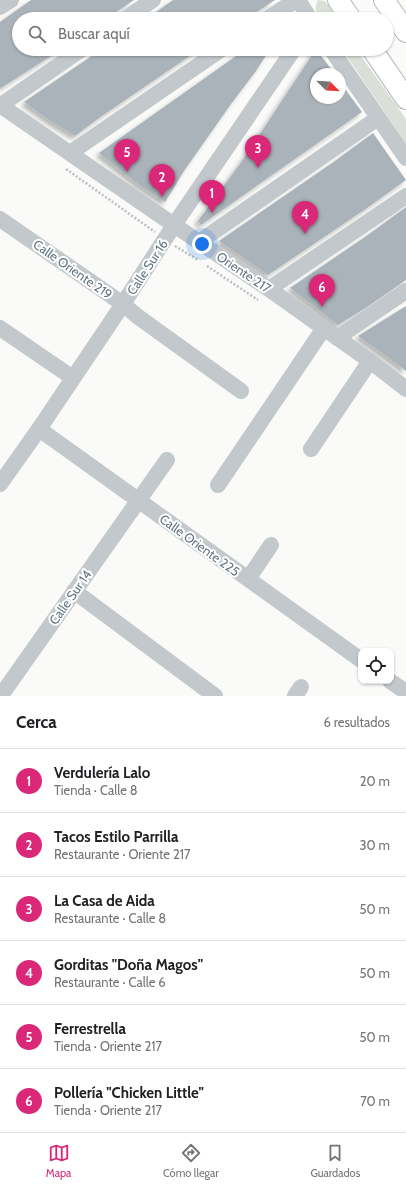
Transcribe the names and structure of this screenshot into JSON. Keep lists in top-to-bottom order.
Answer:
{
  "streets": {
    "street": [
      "Calle Sur 16",
      "Calle Oriente 219",
      "Oriente 217",
      "Calle Oriente 225",
      "Calle Sur 14"
    ]
  },
  "crossings": [
    ["Calle Sur 16", "Calle Oriente 219"],
    ["Calle Sur 16", "Oriente 217"],
    ["Calle Sur 16", "Calle Oriente 225"],
    ["Calle Oriente 225", "Calle Sur 14"]
  ],
  "north": "bottom right",
  "page": {
    "search": "Buscar aquí",
    "pins": [
      "3",
      "5",
      "2",
      "1",
      "4",
      "6"
    ],
    "heading": ["Cerca", "6 resultados"],
    "list": [
      {
        "mark": "1",
        "name": "Verdulería Lalo",
        "note": "Tienda · Calle 8",
        "value": "20 m"
      },
      {
        "mark": "2",
        "name": "Tacos Estilo Parrilla",
        "note": "Restaurante · Oriente 217",
        "value": "30 m"
      },
      {
        "mark": "3",
        "name": "La Casa de Aida",
        "note": "Restaurante · Calle 8",
        "value": "50 m"
      },
      {
        "mark": "4",
        "name": "Gorditas \"Doña Magos\"",
        "note": "Restaurante · Calle 6",
        "value": "50 m"
      },
      {
        "mark": "5",
        "name": "Ferrestrella",
        "note": "Tienda · Oriente 217",
        "value": "50 m"
      },
      {
        "mark": "6",
        "name": "Pollería \"Chicken Little\"",
        "note": "Tienda · Oriente 217",
        "value": "70 m"
      }
    ],
    "nav": ["Mapa", "Cómo llegar", "Guardados"]
  }
}
